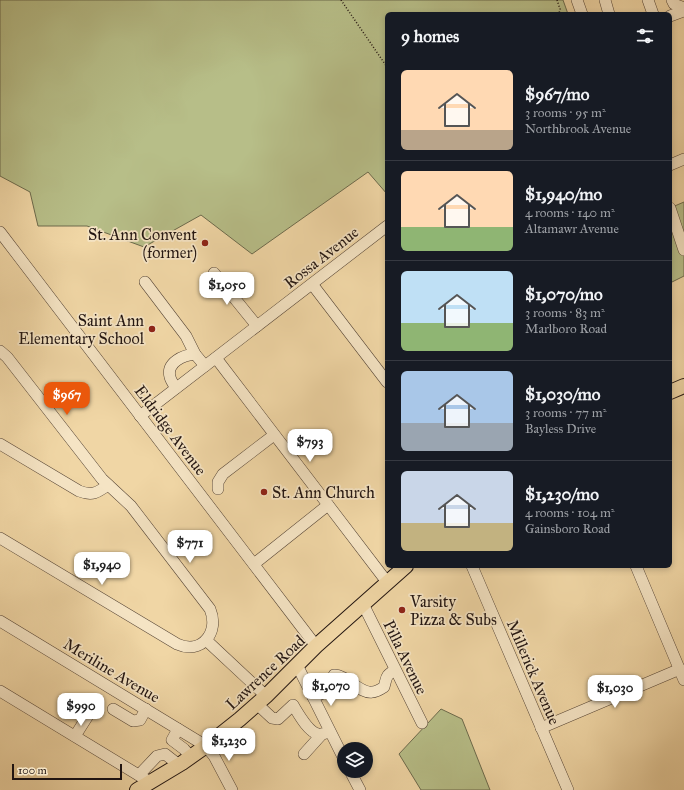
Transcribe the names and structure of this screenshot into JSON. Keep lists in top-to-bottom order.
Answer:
{
  "streets": {
    "main road": ["Lawrence Road"],
    "street": [
      "Rossa Avenue",
      "Eldridge Avenue",
      "Pilla Avenue",
      "Meriline Avenue",
      "Millerick Avenue"
    ]
  },
  "crossings": [
    ["Rossa Avenue", "Eldridge Avenue"],
    ["Eldridge Avenue", "Lawrence Road"],
    ["Pilla Avenue", "Lawrence Road"],
    ["Meriline Avenue", "Lawrence Road"]
  ],
  "places": [
    "St. Ann Convent (former)",
    "Saint Ann Elementary School",
    "St. Ann Church",
    "Varsity Pizza & Subs"
  ],
  "scale_bar": "100 m",
  "page": {
    "heading": "9 homes",
    "list": [
      {
        "name": "$967/mo",
        "note": "3 rooms · 95 m² · Northbrook Avenue"
      },
      {
        "name": "$1,940/mo",
        "note": "4 rooms · 140 m² · Altamawr Avenue"
      },
      {
        "name": "$1,070/mo",
        "note": "3 rooms · 83 m² · Marlboro Road"
      },
      {
        "name": "$1,030/mo",
        "note": "3 rooms · 77 m² · Bayless Drive"
      },
      {
        "name": "$1,230/mo",
        "note": "4 rooms · 104 m² · Gainsboro Road"
      }
    ],
    "price": [
      "$1,050",
      "$967",
      "$793",
      "$771",
      "$1,940",
      "$1,070",
      "$1,030",
      "$990",
      "$1,230"
    ],
    "scale": "100 m"
  }
}
